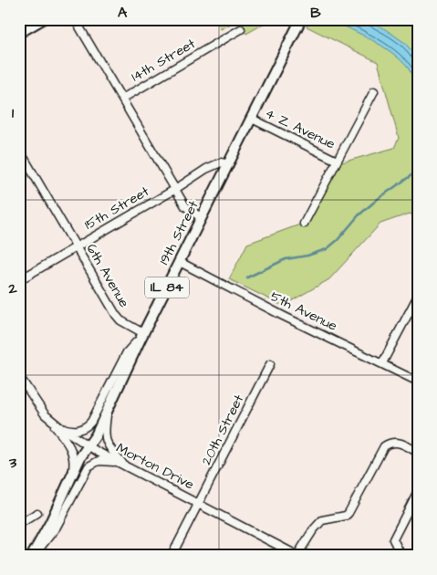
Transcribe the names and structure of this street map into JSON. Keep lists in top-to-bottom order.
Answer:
{
  "streets": {
    "main road": ["19th Street", "IL 84"],
    "street": [
      "14th Street",
      "4 Z Avenue",
      "15th Street",
      "6th Avenue",
      "5th Avenue",
      "20th Street",
      "Morton Drive"
    ]
  },
  "crossings": [
    ["4 Z Avenue", "19th Street"],
    ["15th Street", "19th Street"],
    ["15th Street", "6th Avenue"],
    ["19th Street", "6th Avenue"],
    ["19th Street", "5th Avenue"],
    ["19th Street", "Morton Drive"],
    ["20th Street", "Morton Drive"]
  ],
  "grid": {
    "columns": ["A", "B"],
    "rows": ["1", "2", "3"]
  }
}
